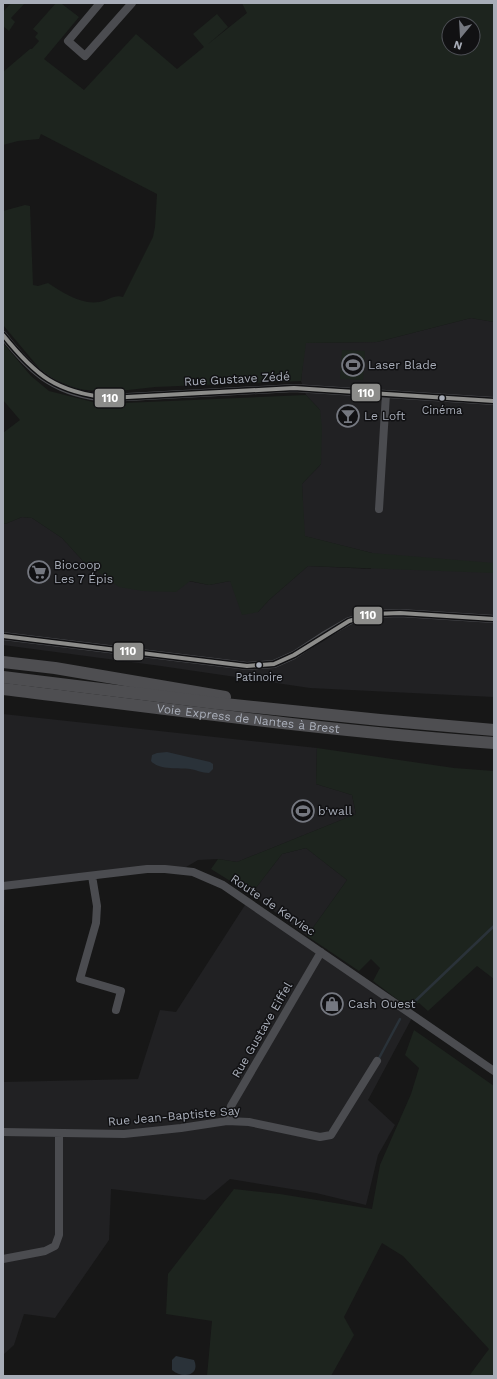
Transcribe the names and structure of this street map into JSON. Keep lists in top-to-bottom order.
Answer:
{
  "streets": {
    "highway": ["Voie Express de Nantes à Brest"],
    "street": [
      "Rue Gustave Zédé",
      "Route de Kerviec",
      "Rue Gustave Eiffel",
      "Rue Jean-Baptiste Say"
    ]
  },
  "crossings": [
    ["Route de Kerviec", "Rue Gustave Eiffel"],
    ["Rue Gustave Eiffel", "Rue Jean-Baptiste Say"]
  ],
  "places": {
    "sports": ["Laser Blade", "b'wall"],
    "other": ["Cinéma", "Patinoire"],
    "bar": ["Le Loft"],
    "supermarket": ["Biocoop Les 7 Épis"],
    "shop": ["Cash Ouest"]
  },
  "lines": ["transit line 110"],
  "north": "bottom"
}
